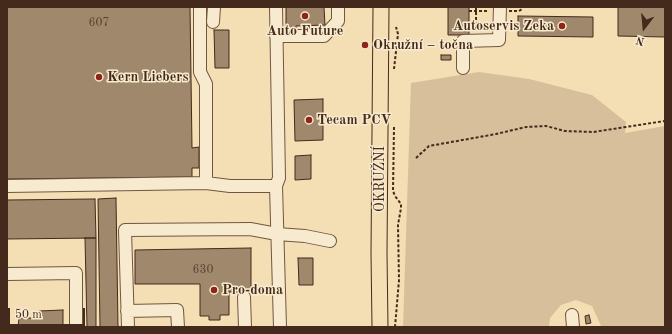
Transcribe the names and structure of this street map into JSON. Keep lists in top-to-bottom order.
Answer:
{
  "streets": {
    "main road": ["OKRUŽNÍ"]
  },
  "places": [
    "Auto Future",
    "Autoservis Zeka",
    "Okružní – točna",
    "Kern Liebers",
    "Tecam PCV",
    "Pro-doma"
  ],
  "house_numbers": ["607", "630"],
  "scale_bar": "50 m",
  "north": "bottom"
}
